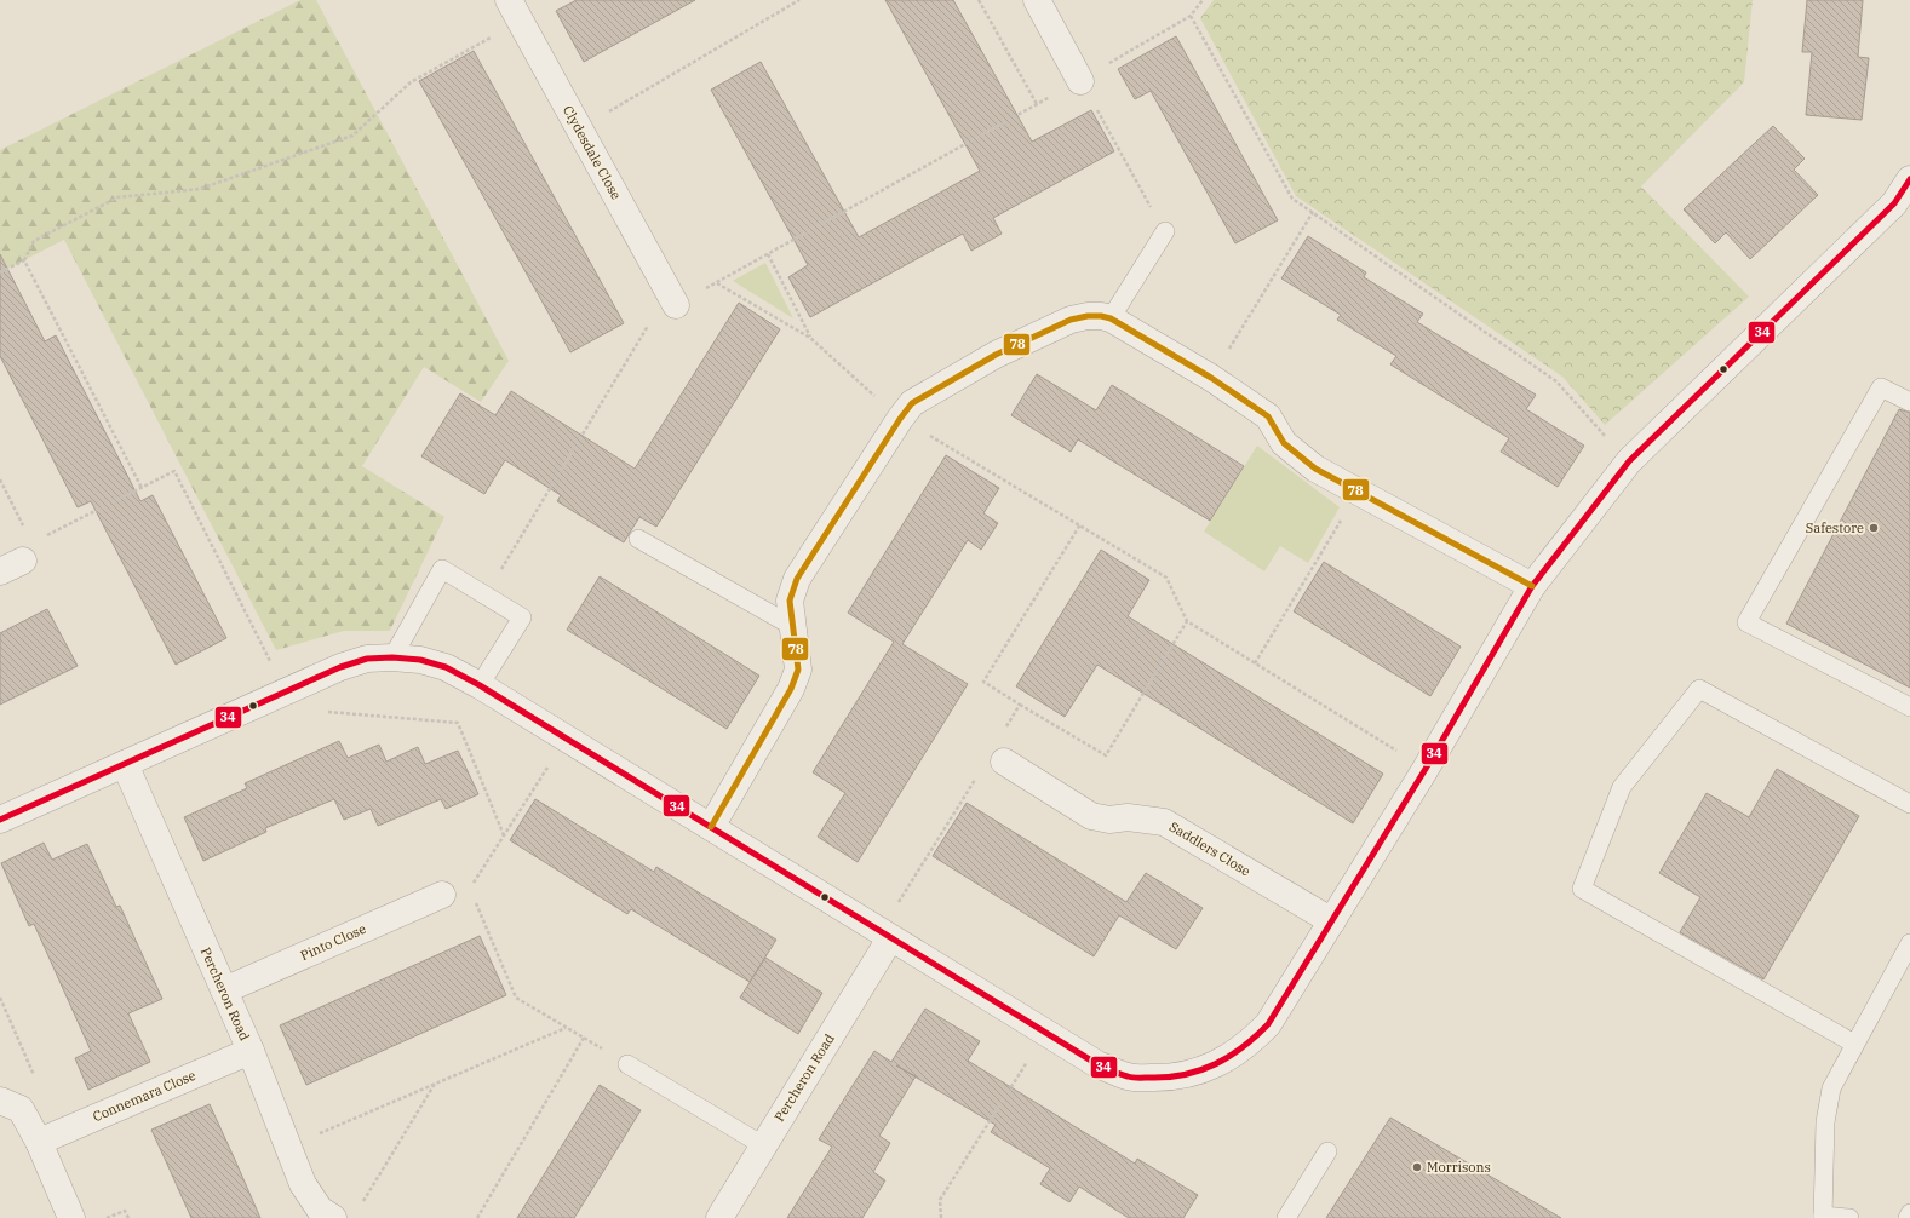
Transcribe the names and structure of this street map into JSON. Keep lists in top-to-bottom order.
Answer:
{
  "streets": {
    "street": [
      "Clydesdale Close",
      "Saddlers Close",
      "Pinto Close",
      "Percheron Road",
      "Connemara Close"
    ]
  },
  "crossings": [
    ["Pinto Close", "Percheron Road"],
    ["Percheron Road", "Connemara Close"]
  ],
  "places": ["Safestore", "Morrisons"],
  "lines": ["transit line 34", "transit line 78"]
}
